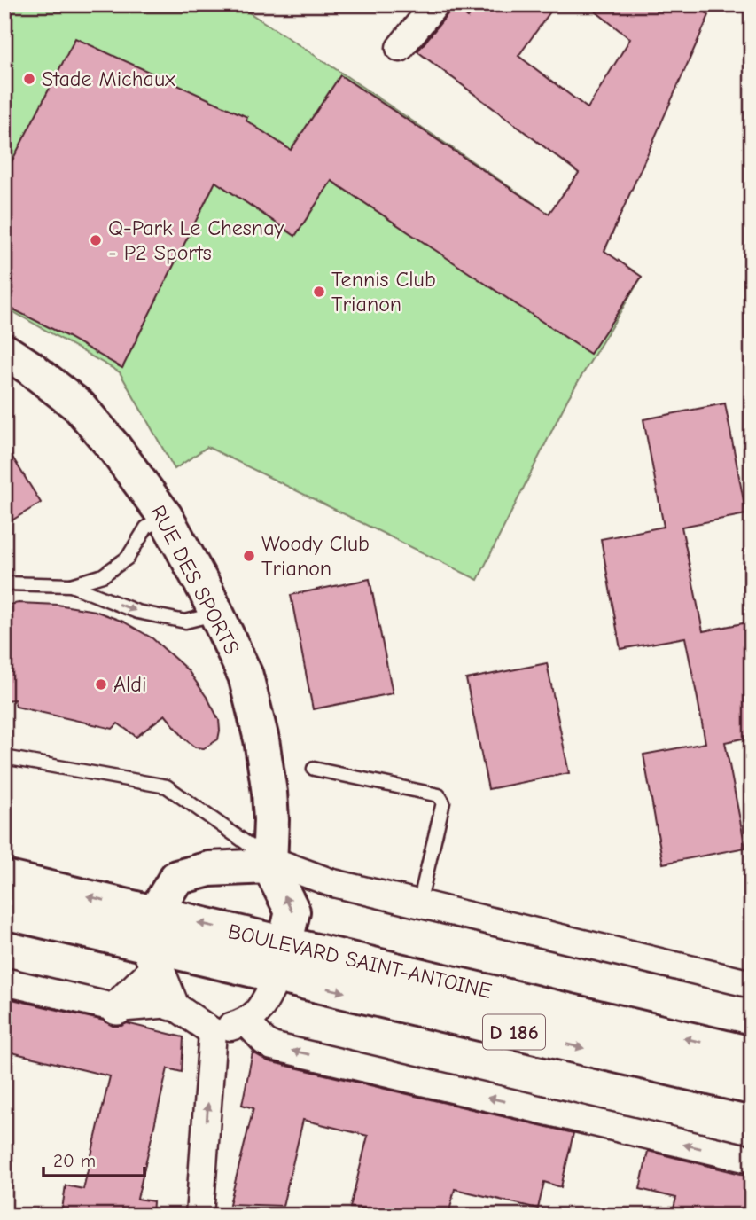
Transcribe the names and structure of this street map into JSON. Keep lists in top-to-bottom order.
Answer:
{
  "streets": {
    "main road": ["RUE DES SPORTS", "BOULEVARD SAINT-ANTOINE", "D 186"]
  },
  "crossings": [
    ["RUE DES SPORTS", "BOULEVARD SAINT-ANTOINE"]
  ],
  "places": [
    "Stade Michaux",
    "Q-Park Le Chesnay - P2 Sports",
    "Tennis Club Trianon",
    "Woody Club Trianon",
    "Aldi"
  ],
  "scale_bar": "20 m"
}
